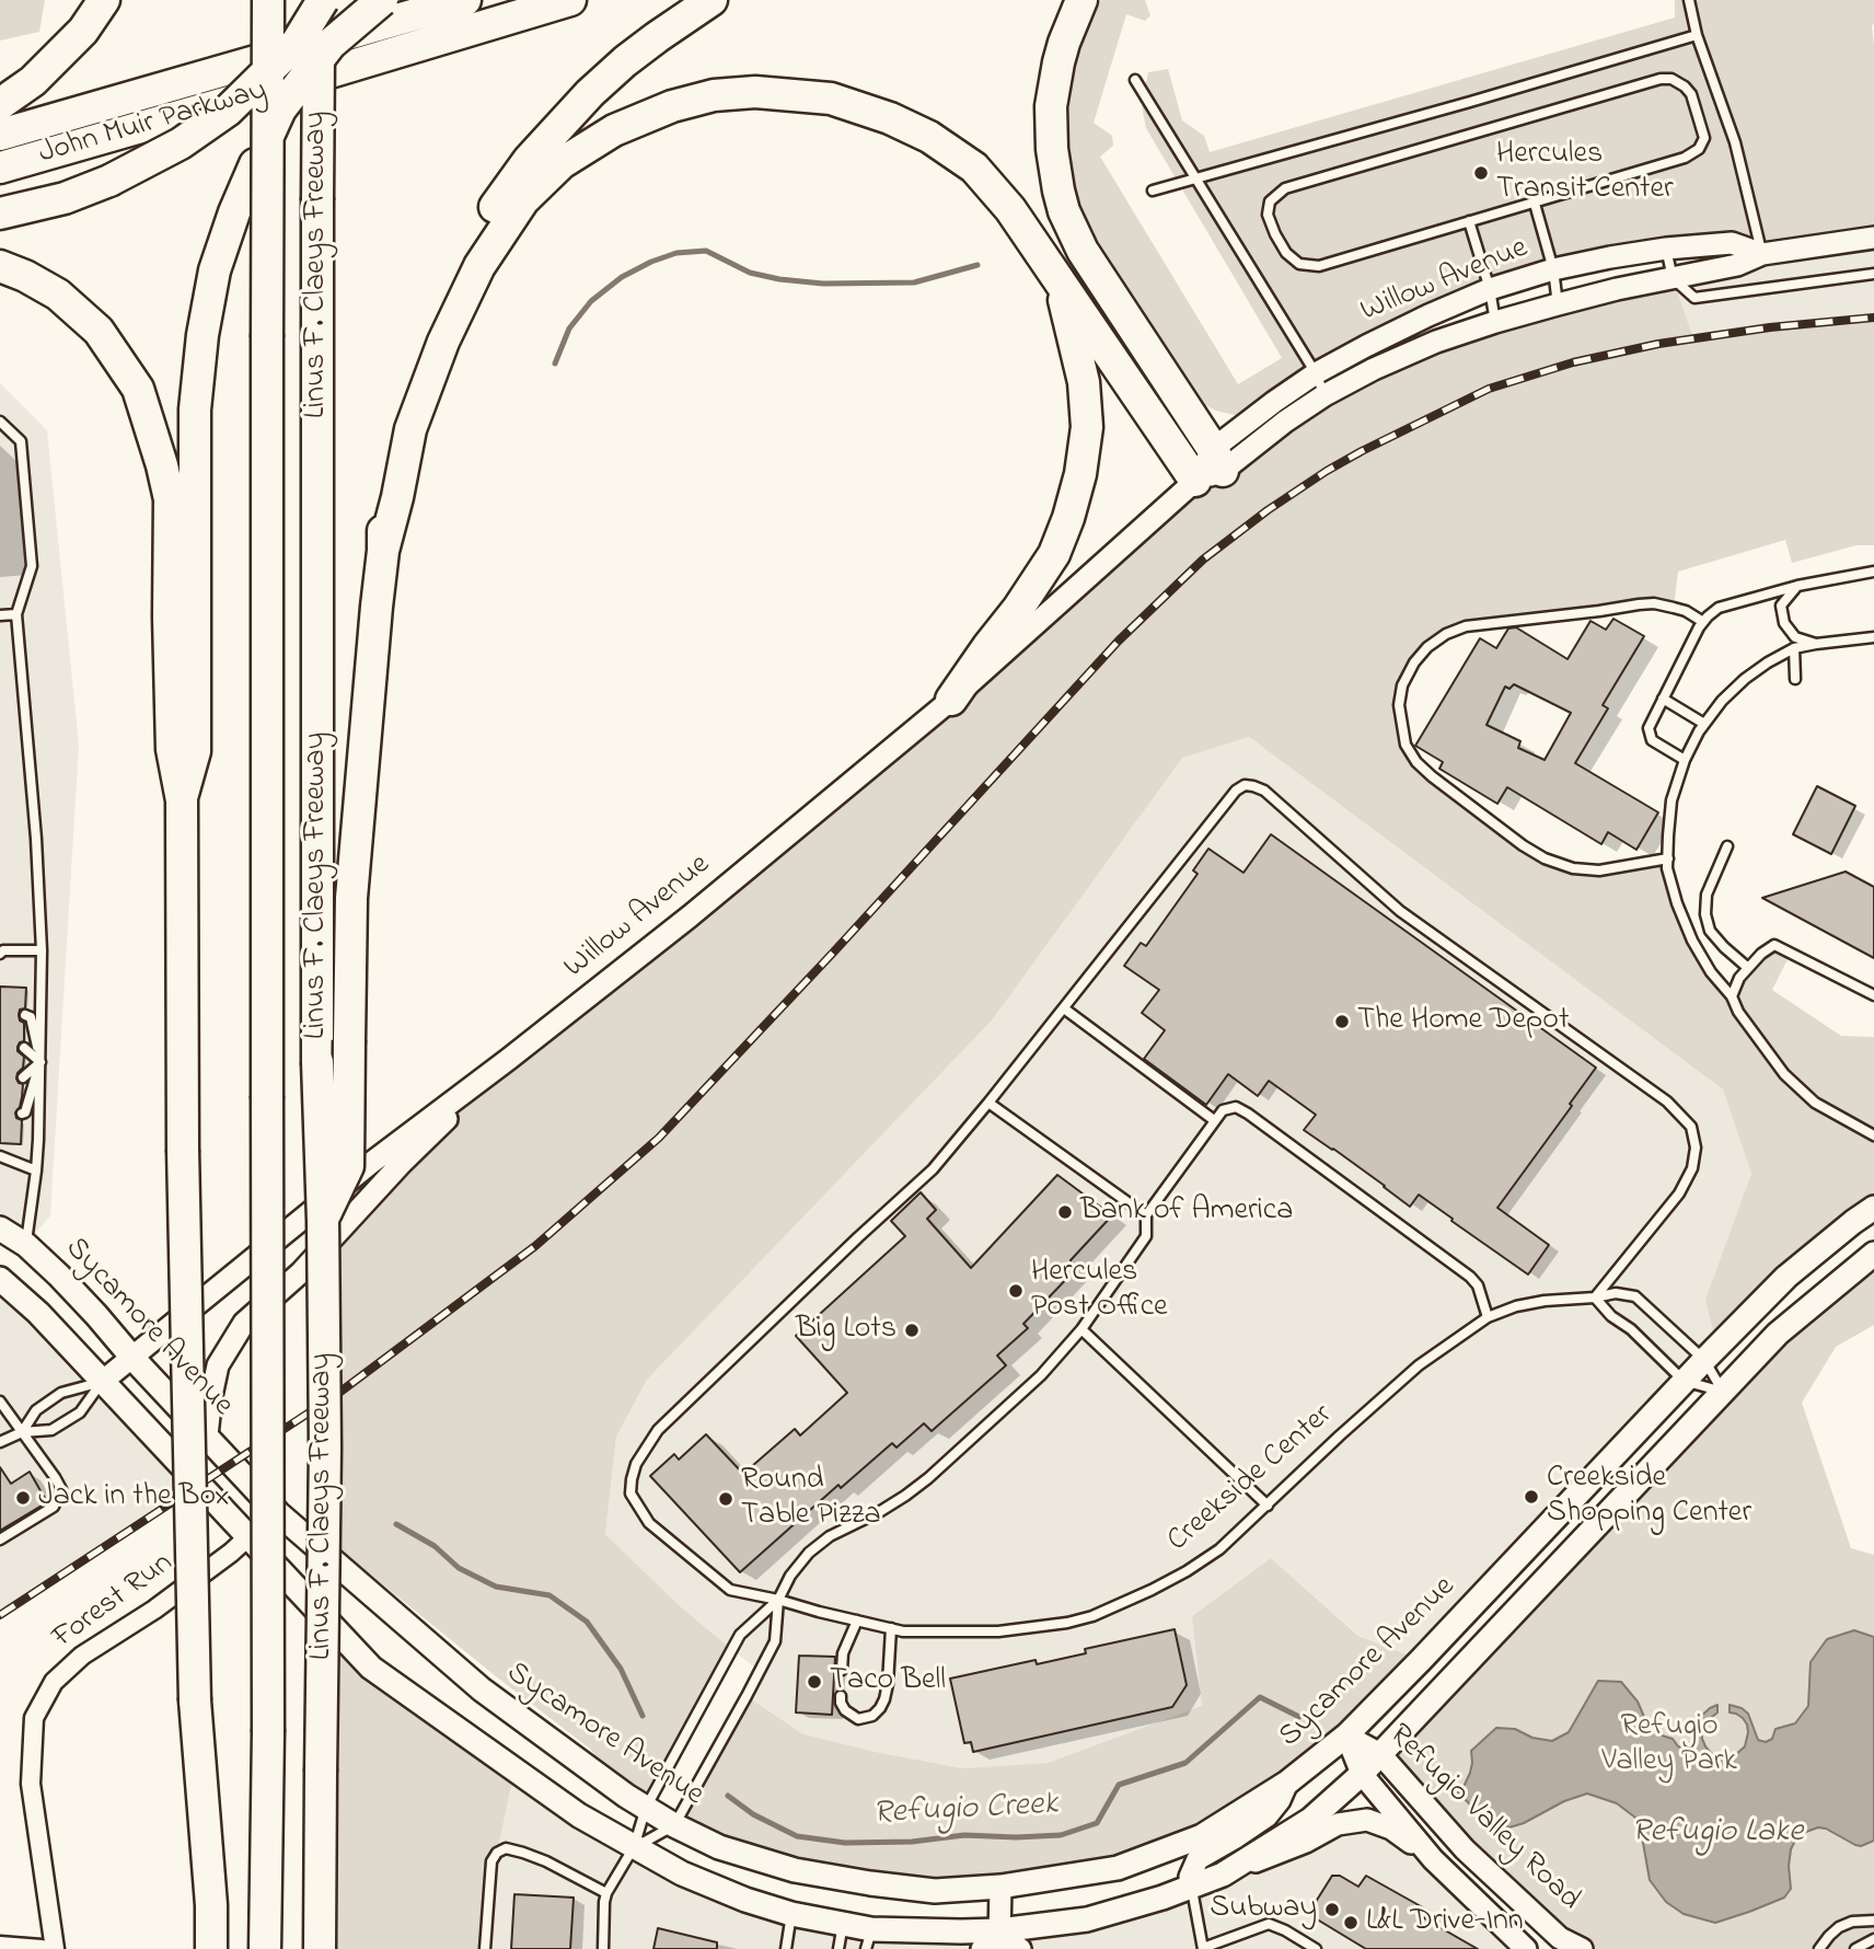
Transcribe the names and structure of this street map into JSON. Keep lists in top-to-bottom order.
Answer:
{
  "streets": {
    "highway": ["John Muir Parkway", "Linus F. Claeys Freeway"],
    "main road": ["Sycamore Avenue"],
    "street": ["Willow Avenue", "Forest Run", "Refugio Valley Road"],
    "lane": ["Creekside Center"]
  },
  "crossings": [
    ["Willow Avenue", "Sycamore Avenue"],
    ["Sycamore Avenue", "Creekside Center"],
    ["Sycamore Avenue", "Forest Run"],
    ["Sycamore Avenue", "Refugio Valley Road"]
  ],
  "water": ["Refugio Creek", "Refugio Lake"],
  "parks": ["Refugio Valley Park"],
  "places": [
    "Hercules Transit Center",
    "The Home Depot",
    "Bank of America",
    "Hercules Post Office",
    "Big Lots",
    "Creekside Shopping Center",
    "Jack in the Box",
    "Round Table Pizza",
    "Taco Bell",
    "Subway",
    "L&L Drive-Inn"
  ]
}
